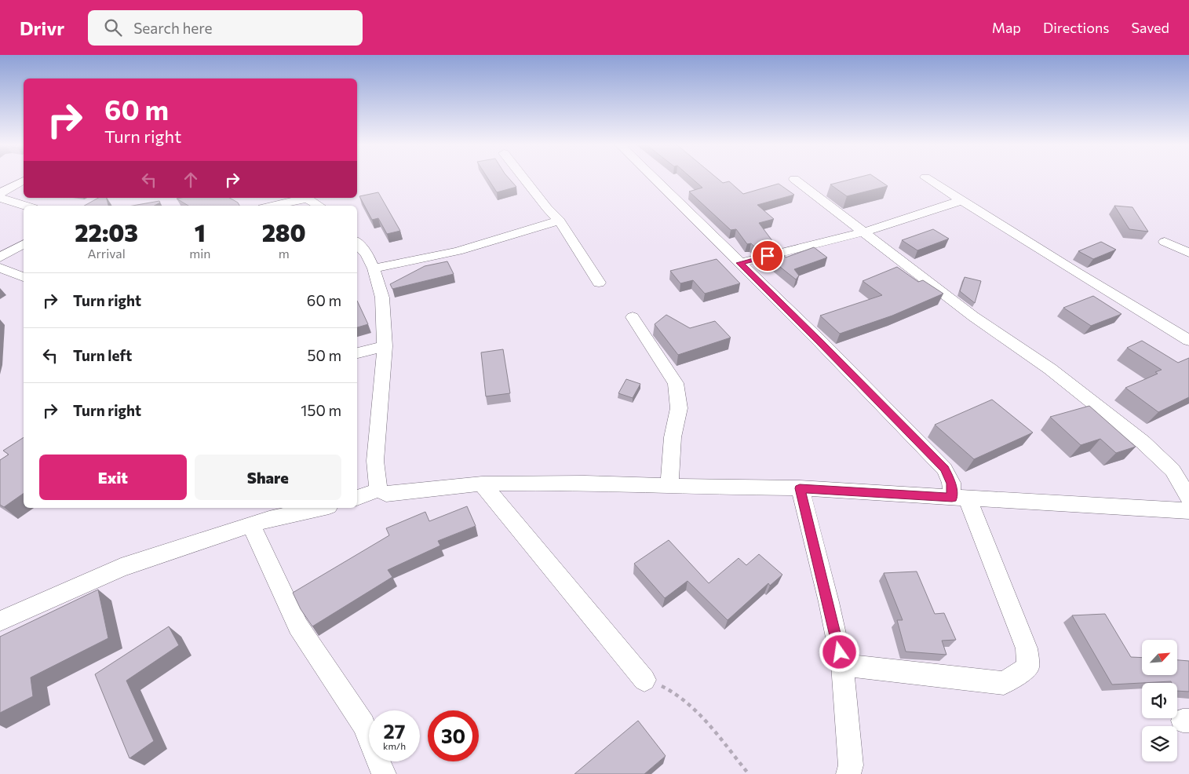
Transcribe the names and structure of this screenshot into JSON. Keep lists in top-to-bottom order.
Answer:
{
  "north": "top right",
  "page": {
    "header": "Drivr",
    "search": "Search here",
    "nav": ["Map", "Directions", "Saved"],
    "turn": ["60 m", "Turn right"],
    "eta": [
      "22:03",
      "Arrival",
      "1",
      "min",
      "280",
      "m"
    ],
    "list": [
      {
        "name": "Turn right",
        "value": "60 m"
      },
      {
        "name": "Turn left",
        "value": "50 m"
      },
      {
        "name": "Turn right",
        "value": "150 m"
      }
    ],
    "buttons": ["Exit", "Share"],
    "speed": "27 km/h",
    "limit": "30"
  }
}
